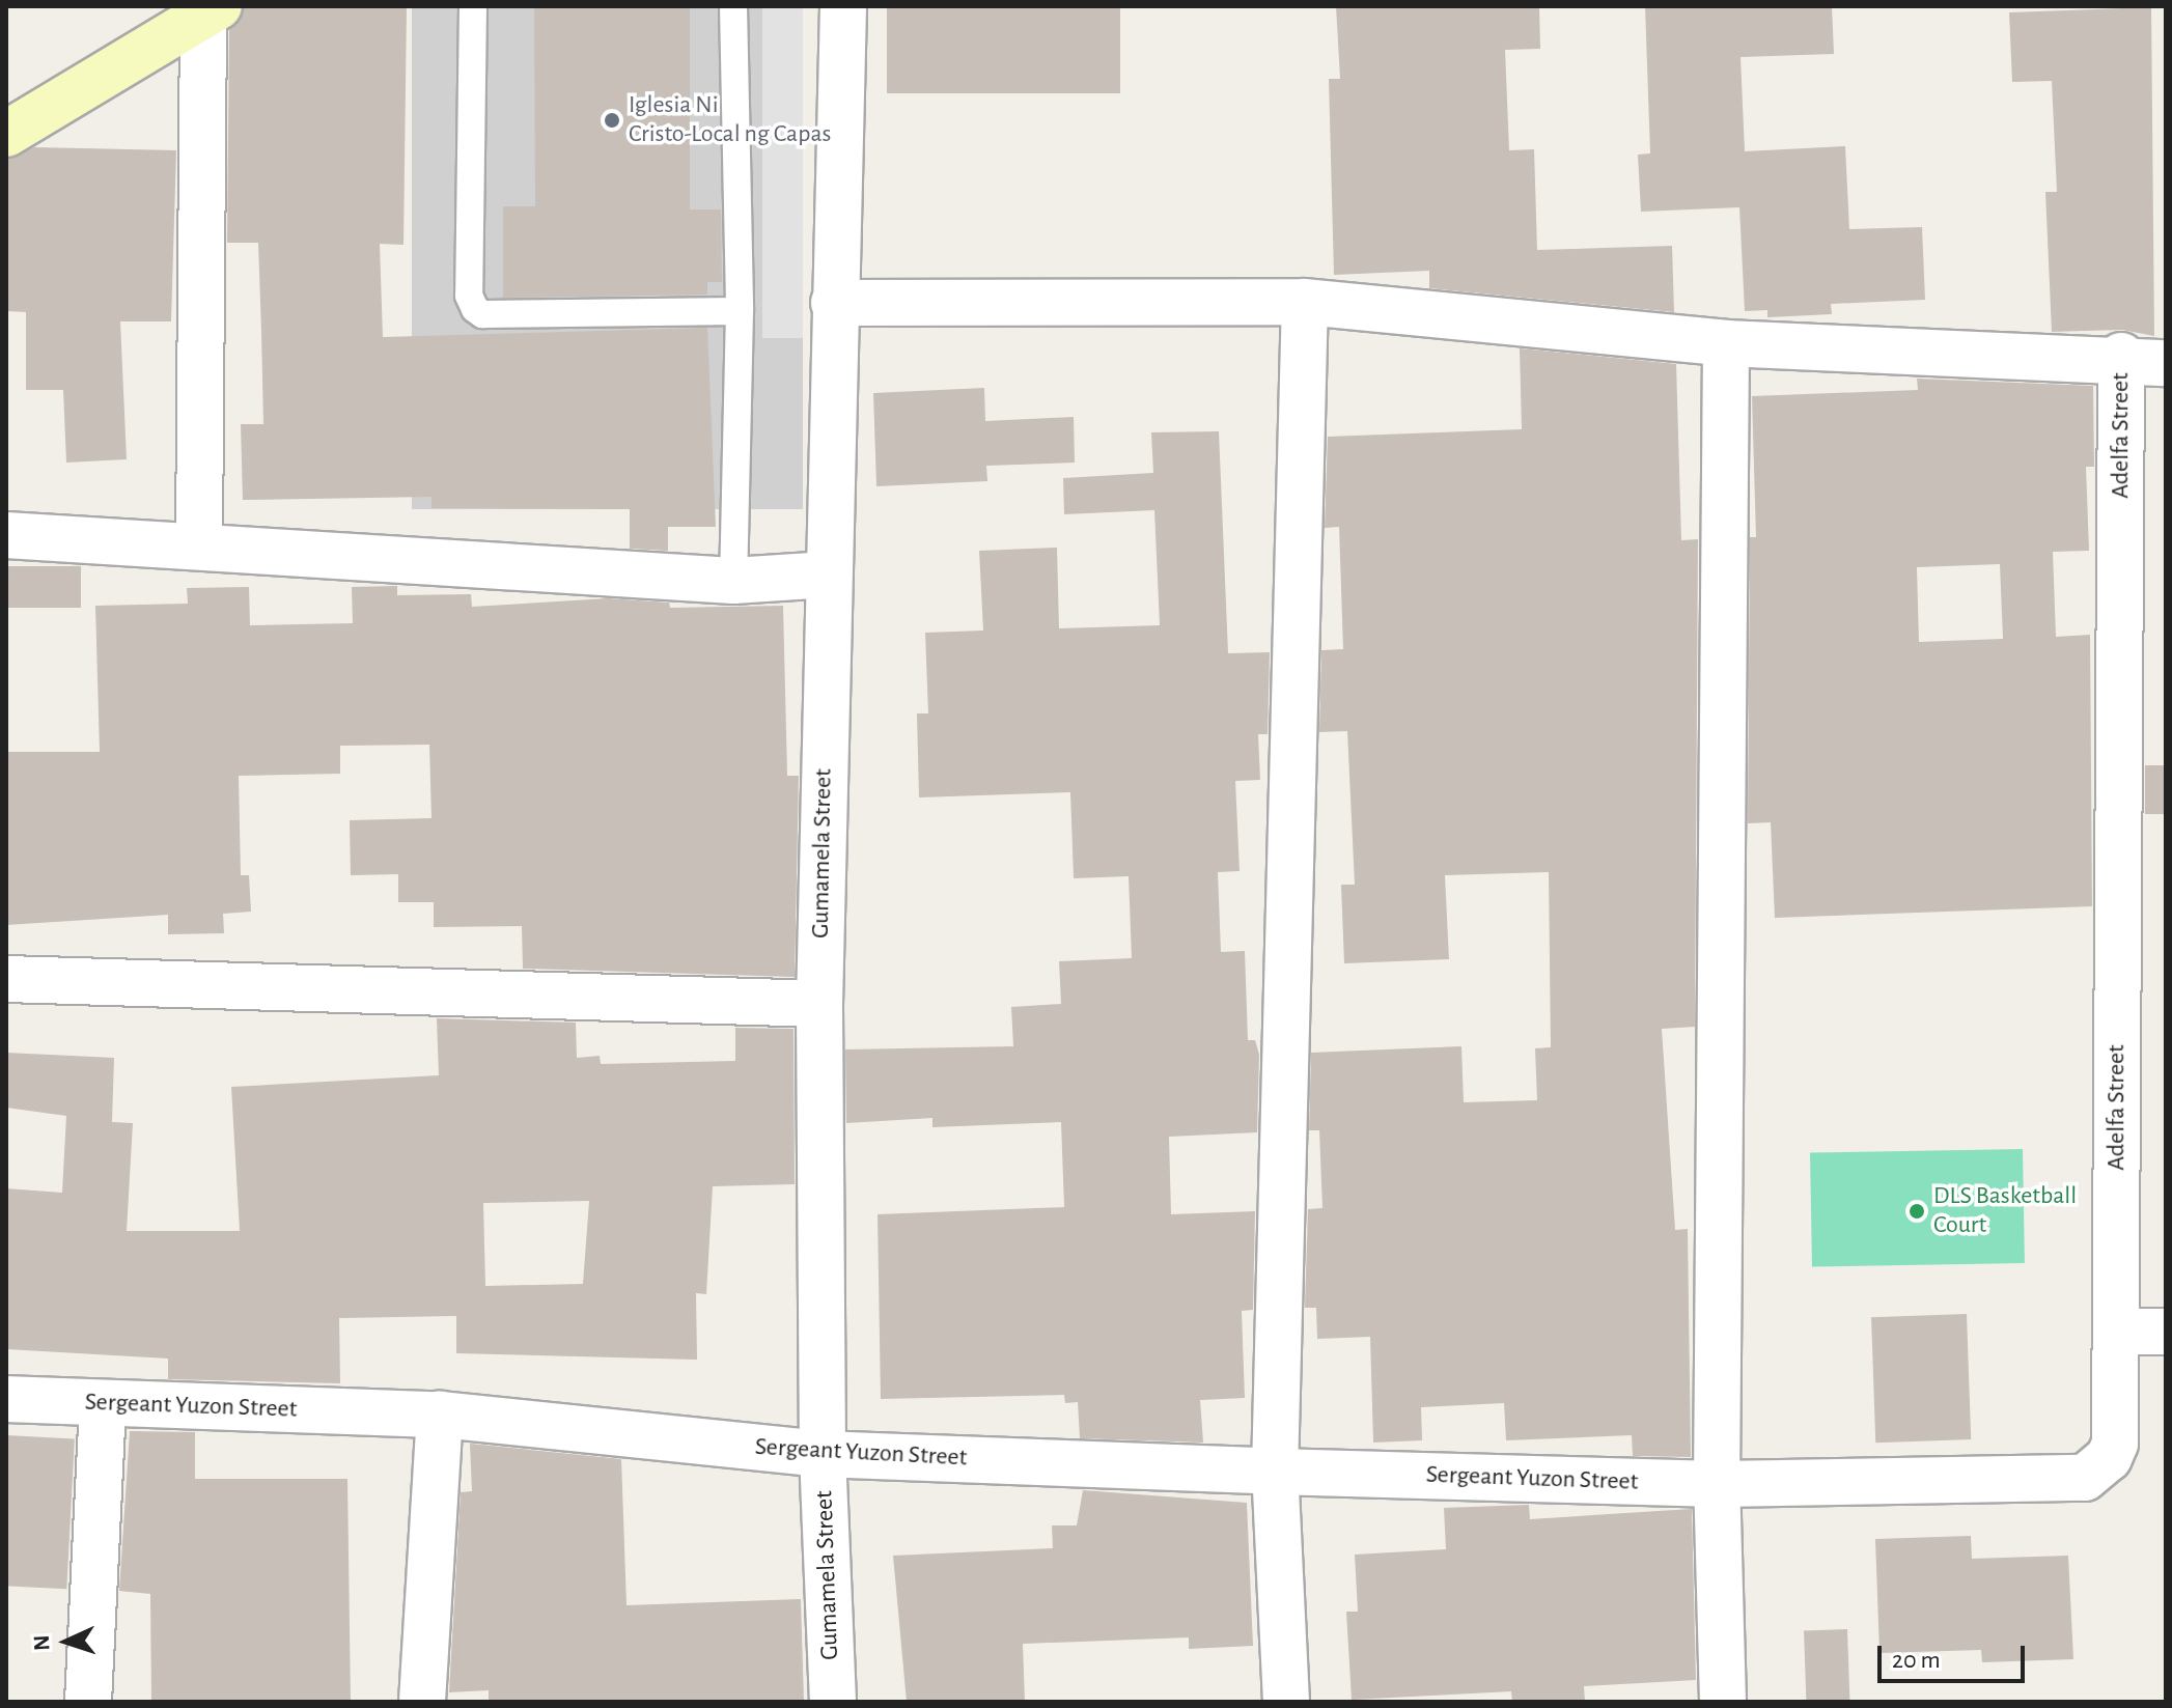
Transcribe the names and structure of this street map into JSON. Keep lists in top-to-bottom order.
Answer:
{
  "streets": {
    "street": ["Adelfa Street", "Gumamela Street", "Sergeant Yuzon Street"]
  },
  "crossings": [
    ["Adelfa Street", "Sergeant Yuzon Street"],
    ["Gumamela Street", "Sergeant Yuzon Street"]
  ],
  "places": ["Iglesia Ni Cristo-Local ng Capas", "DLS Basketball Court"],
  "scale_bar": "20 m",
  "north": "left"
}
